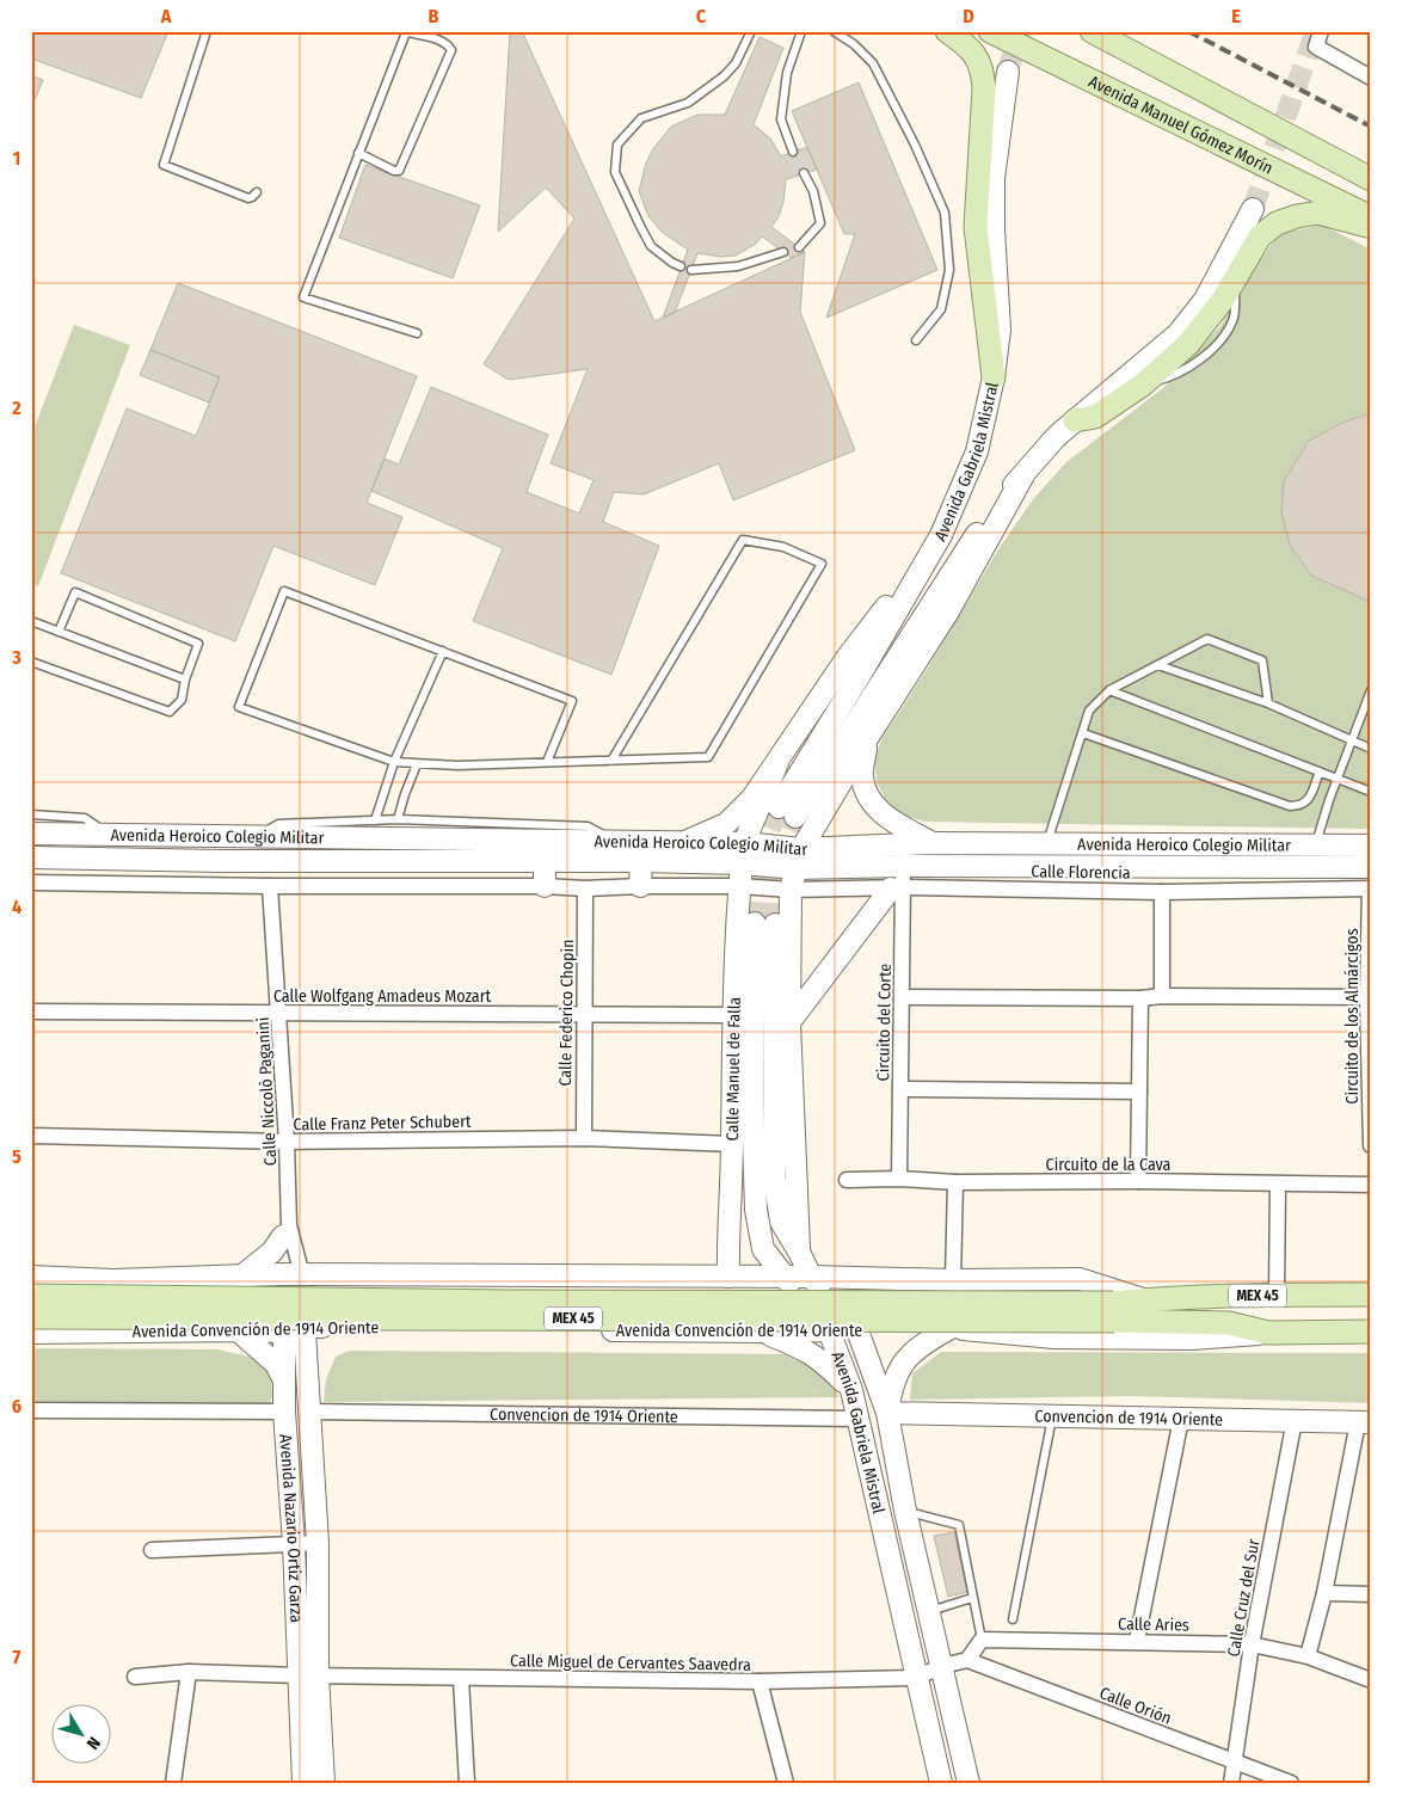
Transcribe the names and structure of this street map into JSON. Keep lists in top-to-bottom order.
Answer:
{
  "streets": {
    "main road": ["Avenida Manuel Gómez Morín", "MEX 45", "Avenida Convención de 1914 Oriente"],
    "street": [
      "Avenida Gabriela Mistral",
      "Avenida Heroico Colegio Militar",
      "Calle Florencia",
      "Calle Wolfgang Amadeus Mozart",
      "Calle Federico Chopin",
      "Circuito de los Almárcigos",
      "Circuito del Corte",
      "Calle Manuel de Falla",
      "Calle Niccolò Paganini",
      "Calle Franz Peter Schubert",
      "Circuito de la Cava",
      "Convencion de 1914 Oriente",
      "Avenida Nazario Ortiz Garza",
      "Calle Cruz del Sur",
      "Calle Aries",
      "Calle Miguel de Cervantes Saavedra",
      "Calle Orión"
    ]
  },
  "crossings": [
    ["Avenida Gabriela Mistral", "Avenida Heroico Colegio Militar"],
    ["Avenida Gabriela Mistral", "Avenida Convención de 1914 Oriente"],
    ["Avenida Gabriela Mistral", "Convencion de 1914 Oriente"],
    ["Avenida Gabriela Mistral", "Calle Miguel de Cervantes Saavedra"],
    ["Avenida Heroico Colegio Militar", "Calle Florencia"],
    ["Avenida Heroico Colegio Militar", "Circuito del Corte"],
    ["Avenida Heroico Colegio Militar", "Calle Manuel de Falla"],
    ["Calle Florencia", "Circuito de los Almárcigos"],
    ["Calle Florencia", "Circuito del Corte"],
    ["Calle Florencia", "Calle Manuel de Falla"],
    ["Calle Wolfgang Amadeus Mozart", "Calle Federico Chopin"],
    ["Calle Wolfgang Amadeus Mozart", "Calle Manuel de Falla"],
    ["Calle Wolfgang Amadeus Mozart", "Calle Niccolò Paganini"],
    ["Calle Federico Chopin", "Calle Franz Peter Schubert"],
    ["Circuito del Corte", "Circuito de la Cava"],
    ["Calle Manuel de Falla", "Calle Franz Peter Schubert"],
    ["Calle Manuel de Falla", "Avenida Convención de 1914 Oriente"],
    ["Calle Niccolò Paganini", "Calle Franz Peter Schubert"],
    ["Calle Niccolò Paganini", "Avenida Convención de 1914 Oriente"],
    ["Calle Niccolò Paganini", "Avenida Nazario Ortiz Garza"],
    ["Avenida Convención de 1914 Oriente", "Avenida Nazario Ortiz Garza"],
    ["Convencion de 1914 Oriente", "Avenida Nazario Ortiz Garza"],
    ["Convencion de 1914 Oriente", "Calle Cruz del Sur"],
    ["Avenida Nazario Ortiz Garza", "Calle Miguel de Cervantes Saavedra"],
    ["Calle Cruz del Sur", "Calle Aries"],
    ["Calle Cruz del Sur", "Calle Orión"]
  ],
  "north": "bottom right",
  "grid": {
    "columns": [
      "A",
      "B",
      "C",
      "D",
      "E"
    ],
    "rows": [
      "1",
      "2",
      "3",
      "4",
      "5",
      "6",
      "7"
    ]
  }
}
